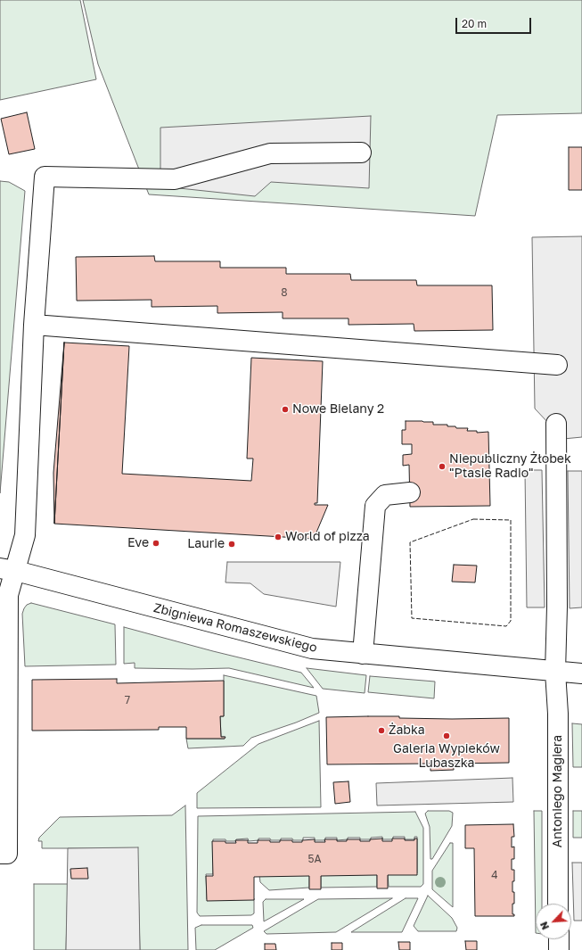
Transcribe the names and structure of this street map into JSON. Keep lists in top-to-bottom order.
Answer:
{
  "streets": {
    "street": ["Zbigniewa Romaszewskiego", "Antoniego Magiera"]
  },
  "crossings": [
    ["Zbigniewa Romaszewskiego", "Antoniego Magiera"]
  ],
  "places": [
    "Nowe Bielany 2",
    "Niepubliczny Żłobek \"Ptasie Radio\"",
    "World of pizza",
    "Eve",
    "Laurie",
    "Żabka",
    "Galeria Wypieków Lubaszka"
  ],
  "house_numbers": [
    "8",
    "7",
    "5A",
    "4"
  ],
  "scale_bar": "20 m",
  "north": "bottom left"
}
